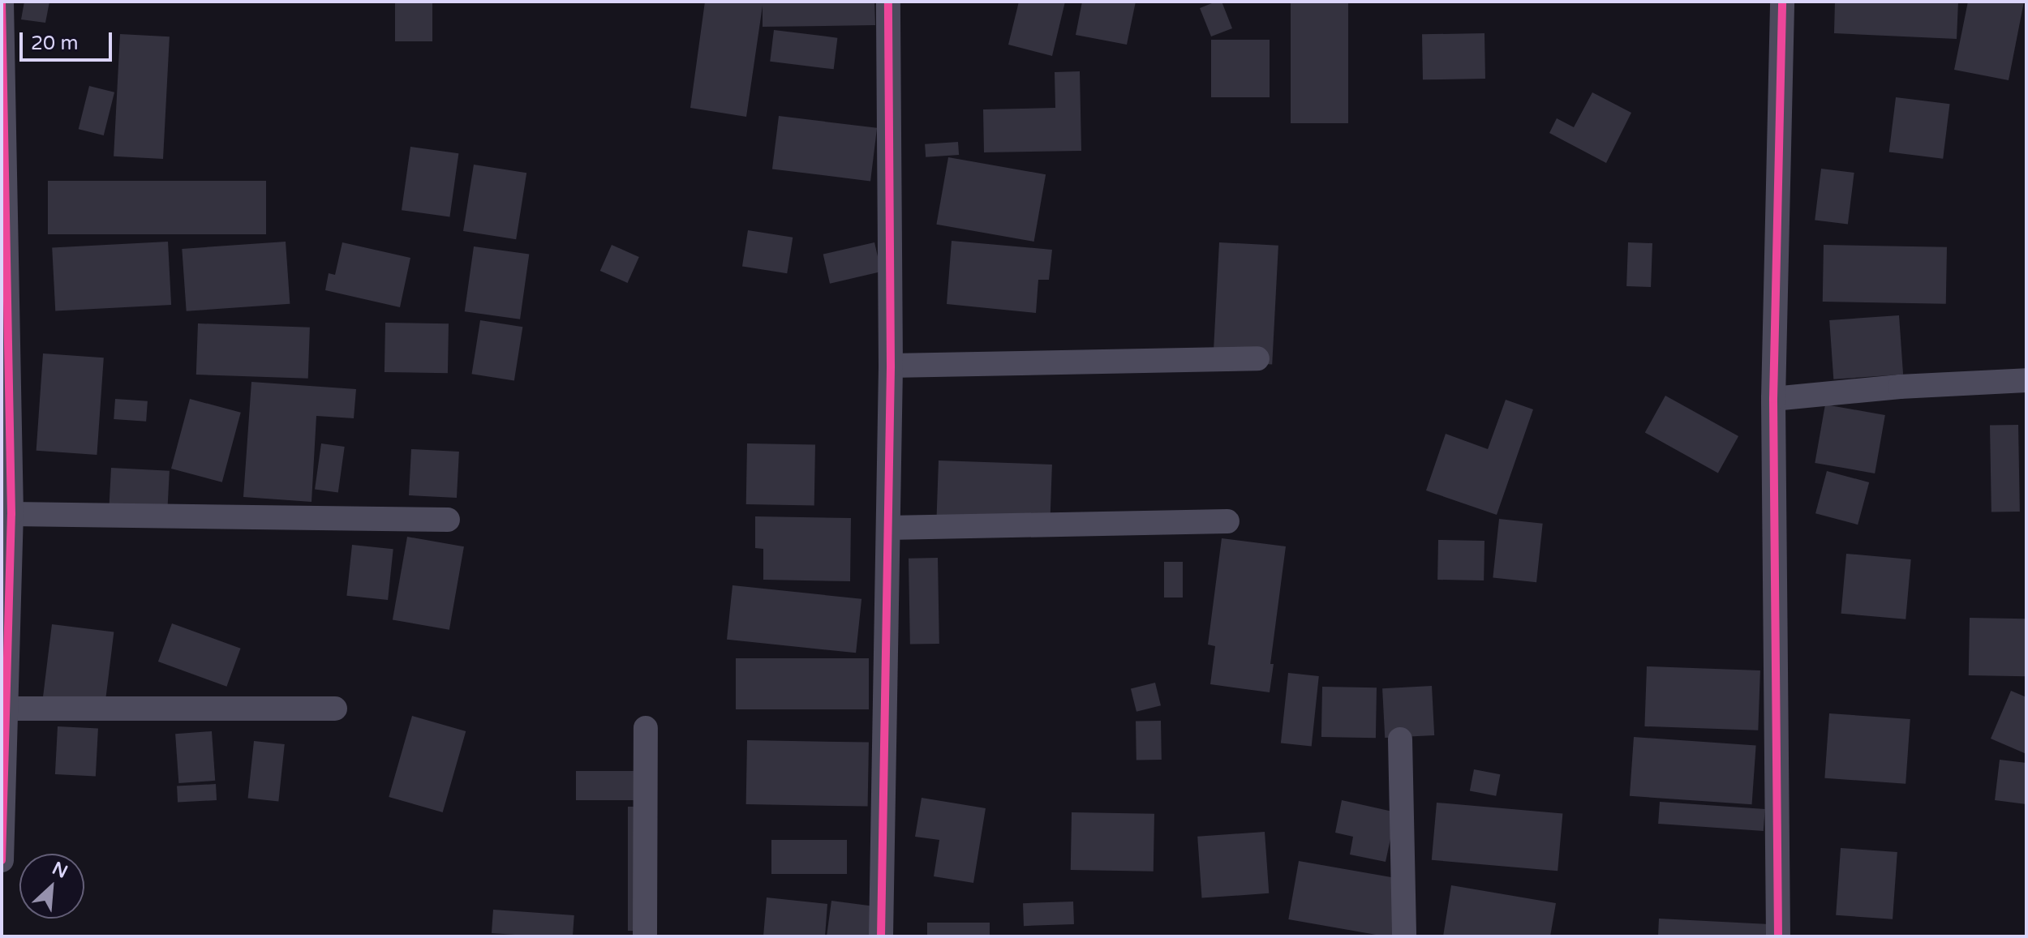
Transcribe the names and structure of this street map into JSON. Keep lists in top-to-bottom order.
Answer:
{
  "scale_bar": "20 m",
  "north": "top right"
}
